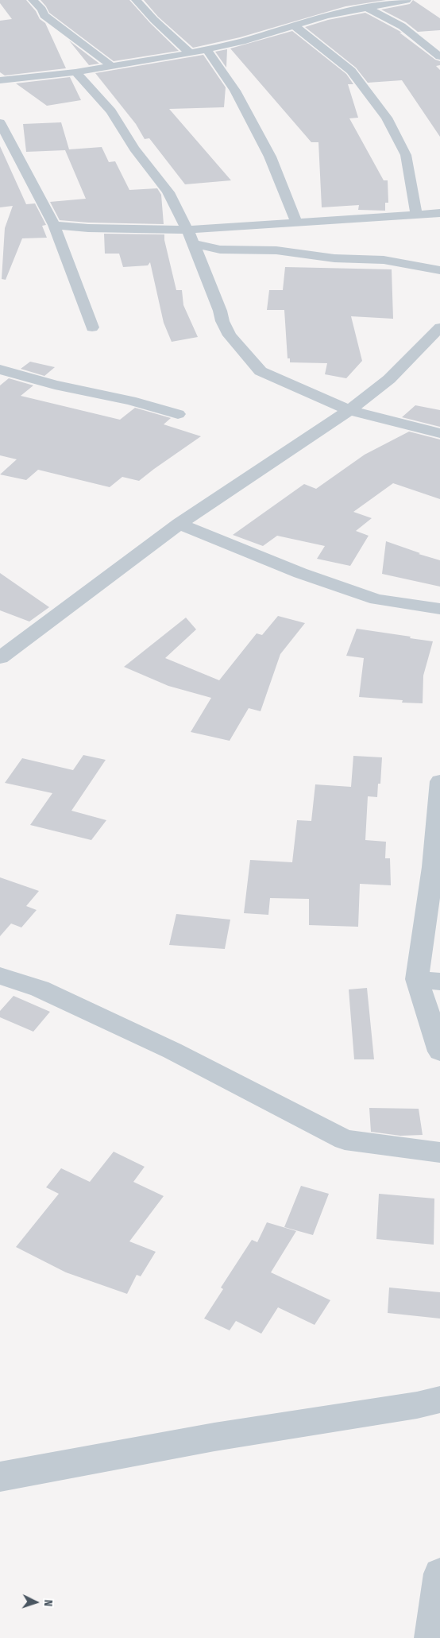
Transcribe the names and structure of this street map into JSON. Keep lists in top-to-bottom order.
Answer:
{
  "north": "right"
}
